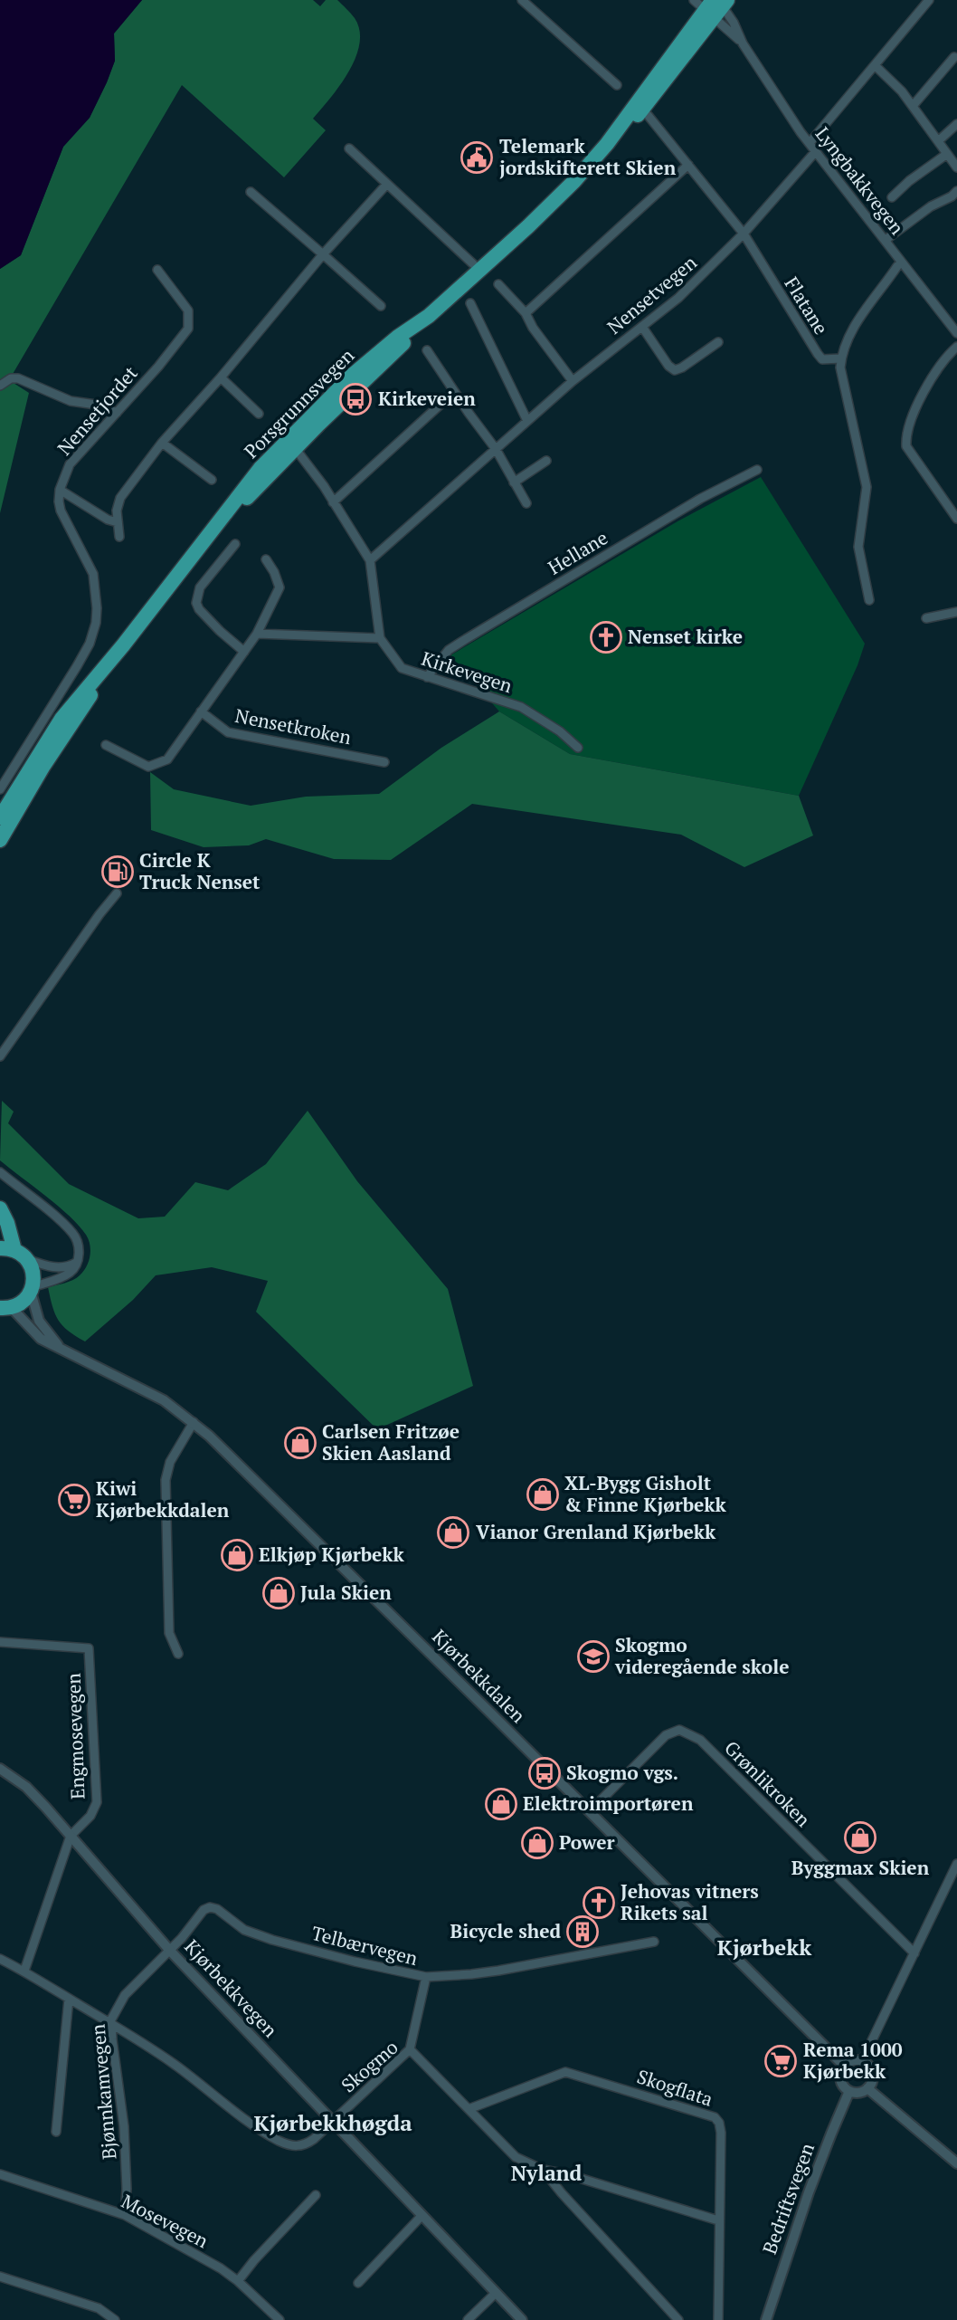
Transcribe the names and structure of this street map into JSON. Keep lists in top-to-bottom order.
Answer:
{
  "streets": {
    "highway": ["Porsgrunnsvegen"],
    "street": [
      "Lyngbakkvegen",
      "Nensetvegen",
      "Flatane",
      "Nensetjordet",
      "Hellane",
      "Kirkevegen",
      "Nensetkroken",
      "Kjørbekkdalen",
      "Engmosevegen",
      "Grønlikroken",
      "Telbærvegen",
      "Kjørbekkvegen",
      "Skogmo",
      "Skogflata",
      "Bjønnkamvegen",
      "Bedriftsvegen",
      "Mosevegen"
    ]
  },
  "crossings": [
    ["Lyngbakkvegen", "Nensetvegen"],
    ["Lyngbakkvegen", "Porsgrunnsvegen"],
    ["Nensetvegen", "Flatane"],
    ["Nensetvegen", "Kirkevegen"],
    ["Porsgrunnsvegen", "Kirkevegen"],
    ["Hellane", "Kirkevegen"],
    ["Kjørbekkdalen", "Grønlikroken"],
    ["Kjørbekkdalen", "Bedriftsvegen"],
    ["Engmosevegen", "Kjørbekkvegen"],
    ["Engmosevegen", "Skogmo"],
    ["Telbærvegen", "Kjørbekkvegen"],
    ["Telbærvegen", "Bjønnkamvegen"],
    ["Kjørbekkvegen", "Skogmo"],
    ["Kjørbekkvegen", "Bjønnkamvegen"],
    ["Skogmo", "Skogflata"],
    ["Skogmo", "Bjønnkamvegen"],
    ["Bjønnkamvegen", "Mosevegen"]
  ],
  "districts": ["Kjørbekk", "Kjørbekkhøgda", "Nyland"],
  "places": {
    "public building": ["Telemark jordskifterett Skien"],
    "bus stop": ["Kirkeveien", "Skogmo vgs."],
    "church": ["Nenset kirke", "Jehovas vitners Rikets sal"],
    "fuel station": ["Circle K Truck Nenset"],
    "shop": [
      "Carlsen Fritzøe Skien Aasland",
      "XL-Bygg Gisholt & Finne Kjørbekk",
      "Vianor Grenland Kjørbekk",
      "Elkjøp Kjørbekk",
      "Jula Skien",
      "Elektroimportøren",
      "Byggmax Skien",
      "Power"
    ],
    "supermarket": ["Kiwi Kjørbekkdalen", "Rema 1000 Kjørbekk"],
    "school or university": ["Skogmo videregående skole"],
    "building": ["Bicycle shed"]
  }
}
